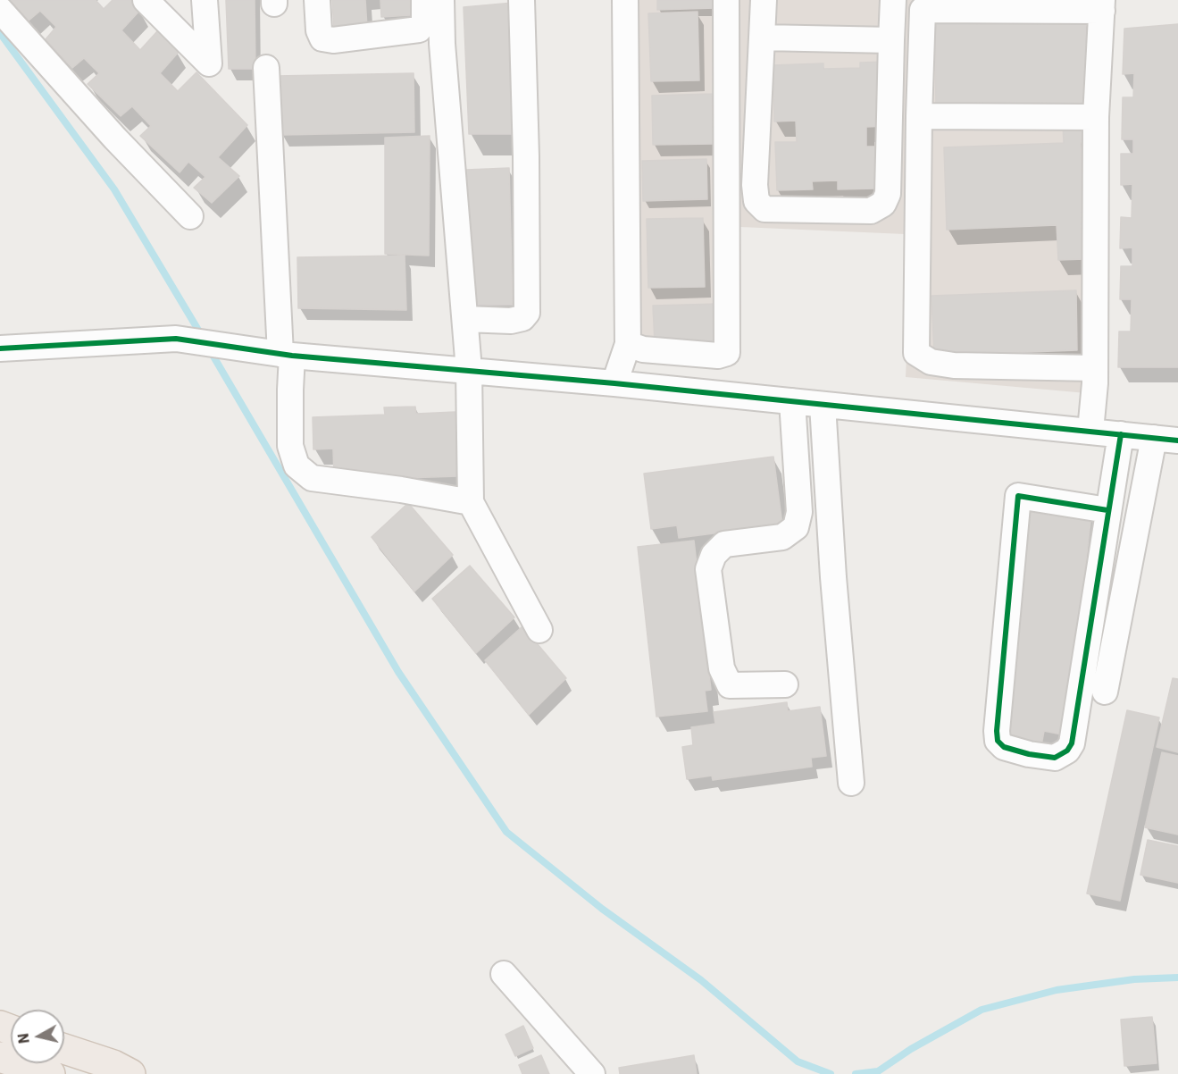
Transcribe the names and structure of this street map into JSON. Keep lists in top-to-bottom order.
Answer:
{
  "north": "left"
}
